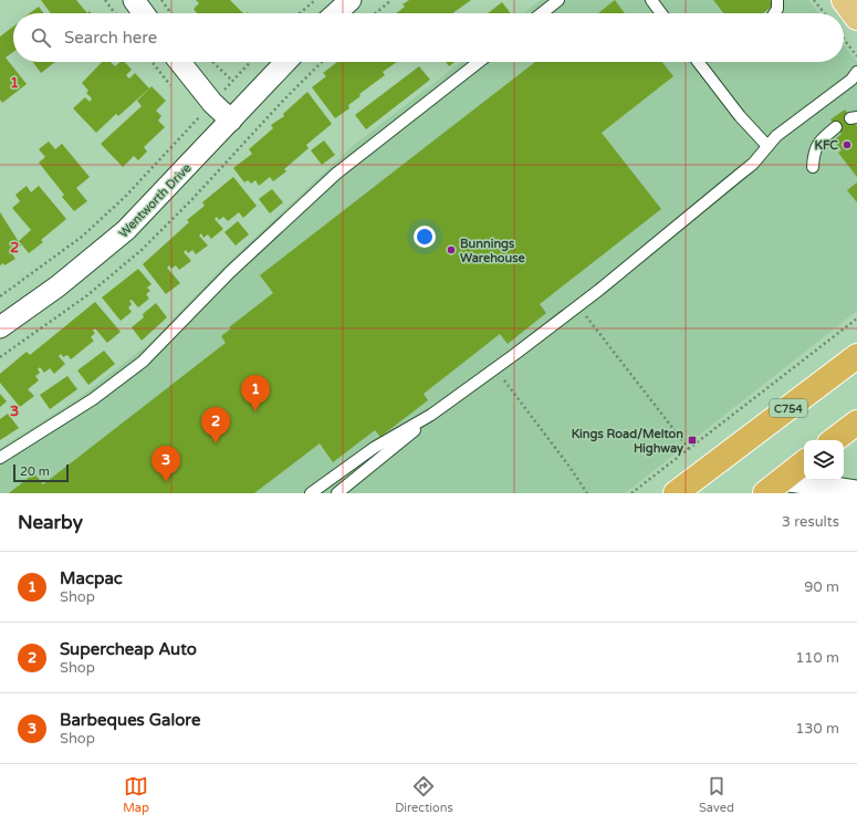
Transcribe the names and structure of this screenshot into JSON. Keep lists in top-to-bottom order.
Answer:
{
  "streets": {
    "highway": ["C754"],
    "street": ["Wentworth Drive"]
  },
  "places": {
    "other": ["KFC", "Bunnings Warehouse"],
    "transit": ["Kings Road/Melton Highway"]
  },
  "scale_bar": "20 m",
  "page": {
    "search": "Search here",
    "pins": ["1", "2", "3"],
    "scale": "20 m",
    "heading": ["Nearby", "3 results"],
    "list": [
      {
        "mark": "1",
        "name": "Macpac",
        "note": "Shop",
        "value": "90 m"
      },
      {
        "mark": "2",
        "name": "Supercheap Auto",
        "note": "Shop",
        "value": "110 m"
      },
      {
        "mark": "3",
        "name": "Barbeques Galore",
        "note": "Shop",
        "value": "130 m"
      }
    ],
    "nav": ["Map", "Directions", "Saved"]
  },
  "grid": {
    "rows": ["1", "2", "3"]
  }
}
